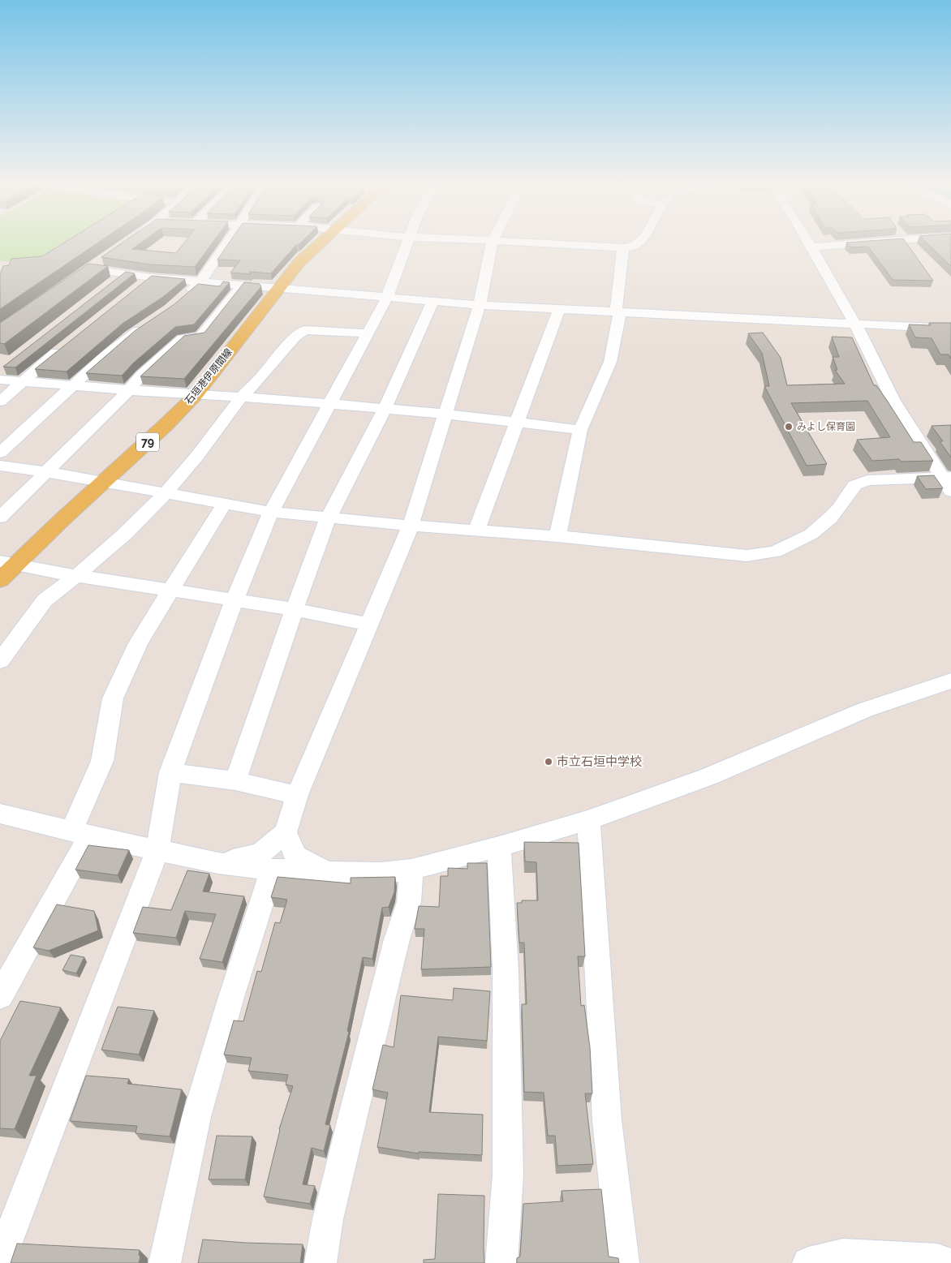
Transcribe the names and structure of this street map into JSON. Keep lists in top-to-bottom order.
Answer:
{
  "streets": {
    "main road": ["石垣港伊原間線", "79"]
  },
  "places": ["みよし保育園", "市立石垣中学校"]
}
